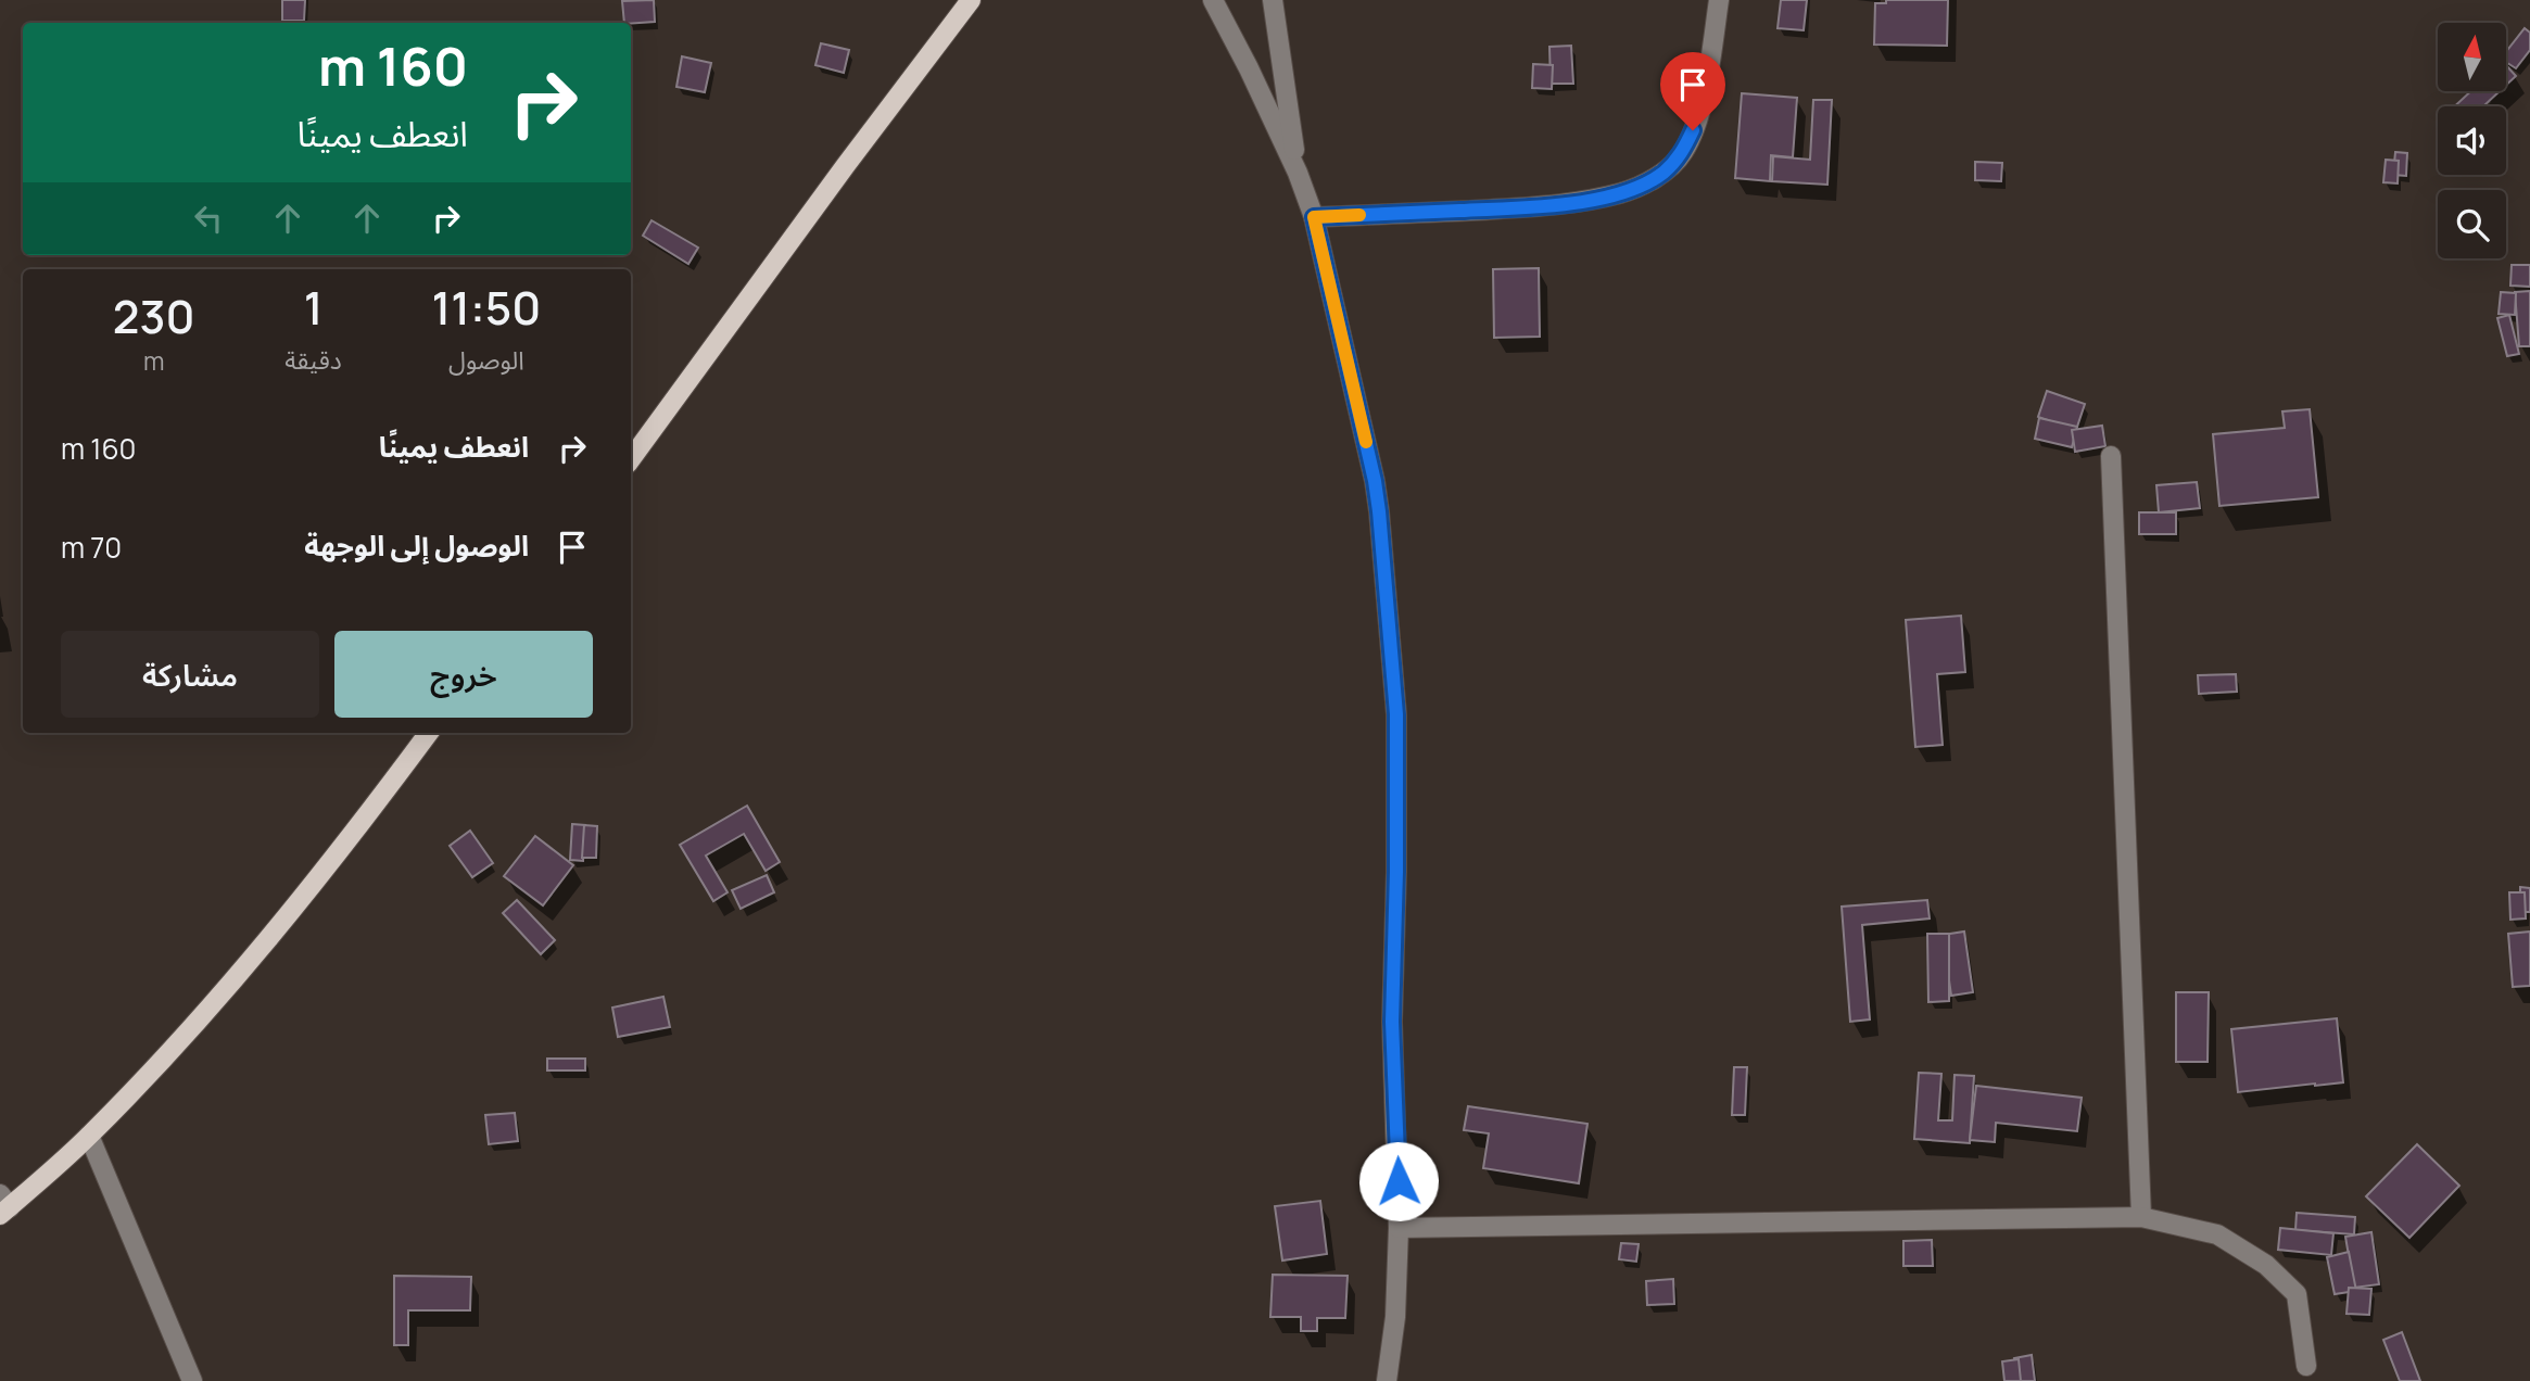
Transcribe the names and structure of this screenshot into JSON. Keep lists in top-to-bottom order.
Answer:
{
  "north": "top",
  "page": {
    "turn": ["160 m", "انعطف يمينًا"],
    "eta": [
      "11:50",
      "الوصول",
      "1",
      "دقيقة",
      "230",
      "m"
    ],
    "list": [
      {
        "name": "انعطف يمينًا",
        "value": "160 m"
      },
      {
        "name": "الوصول إلى الوجهة",
        "value": "70 m"
      }
    ],
    "buttons": ["خروج", "مشاركة"]
  }
}
